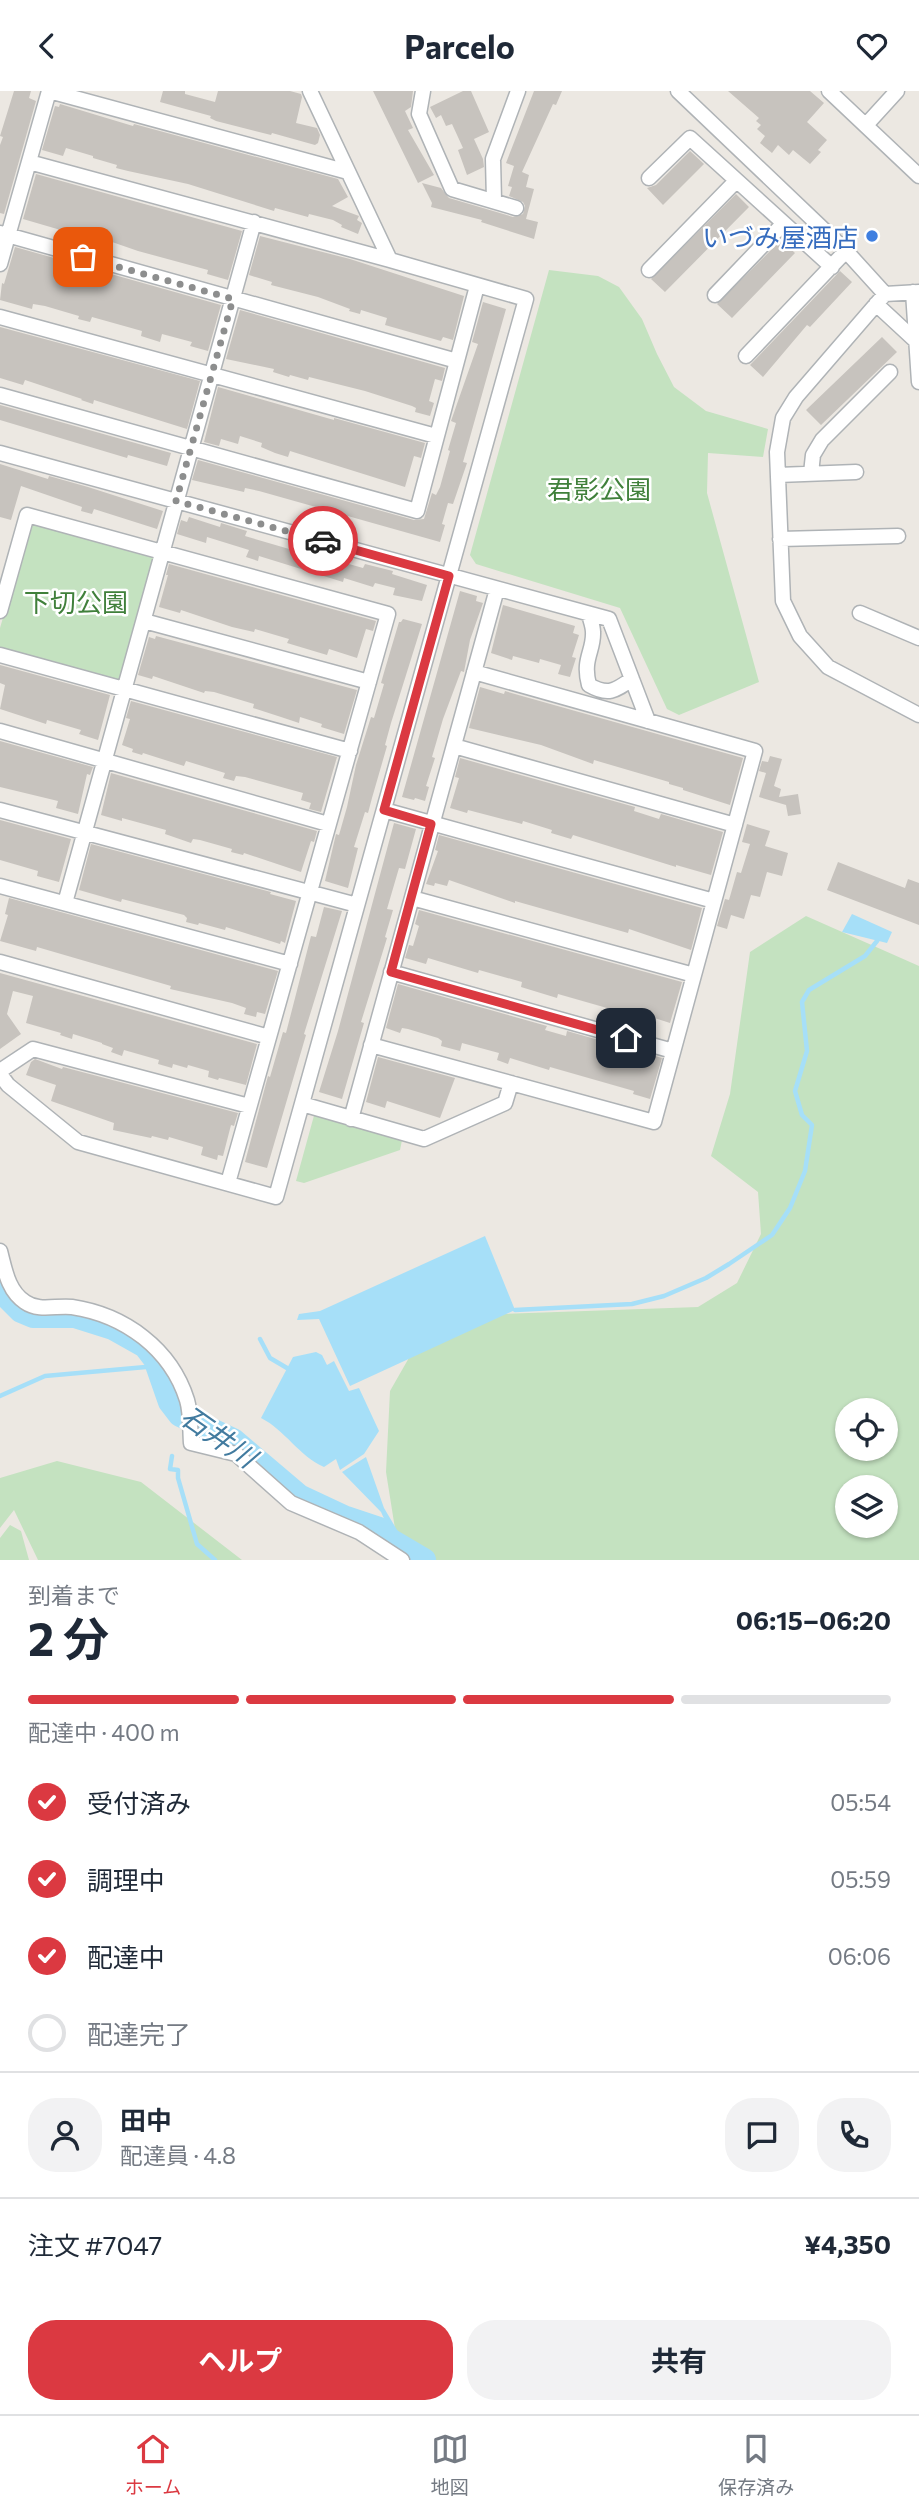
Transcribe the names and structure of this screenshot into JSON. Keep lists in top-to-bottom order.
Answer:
{
  "water": ["石井川"],
  "parks": ["君影公園", "下切公園"],
  "places": ["いづみ屋酒店"],
  "page": {
    "header": "Parcelo",
    "heading": ["2 分", "到着まで", "06:15–06:20"],
    "panel": [
      "田中",
      "配達員 · 4.8",
      "注文 #7047",
      "¥4,350"
    ],
    "bar": "配達中 · 400 m",
    "list": [
      ["受付済み", "05:54"],
      ["調理中", "05:59"],
      ["配達中", "06:06"],
      "配達完了"
    ],
    "buttons": ["ヘルプ", "共有"],
    "tabs": ["ホーム", "地図", "保存済み"]
  }
}
